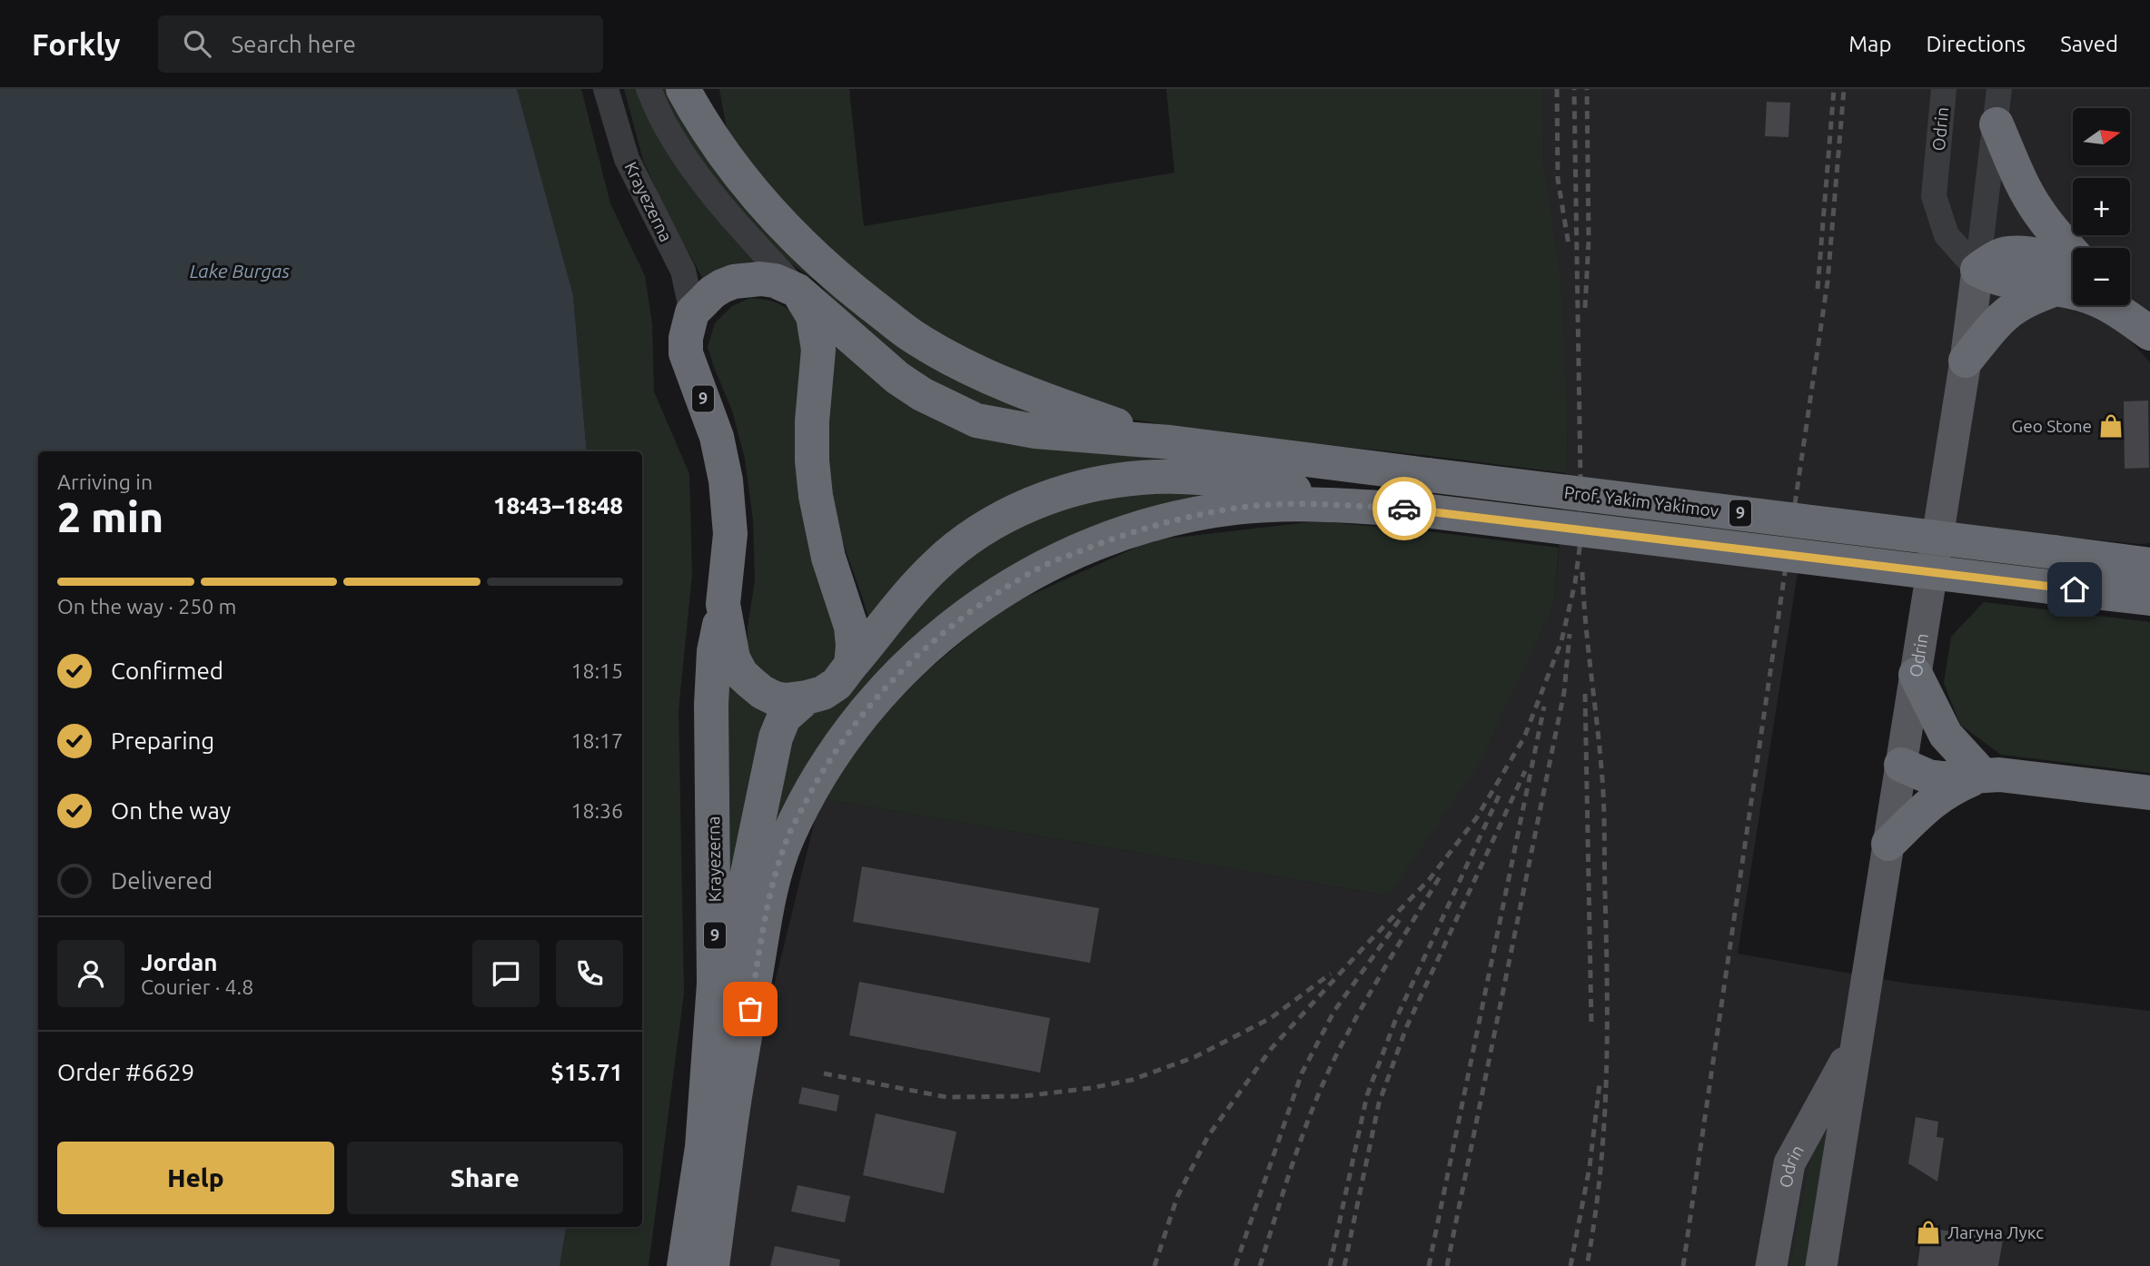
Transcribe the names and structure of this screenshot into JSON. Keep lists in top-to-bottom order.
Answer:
{
  "streets": {
    "highway": ["Krayezerna", "9", "Prof. Yakim Yakimov"],
    "main road": ["Odrin"]
  },
  "crossings": [
    ["Krayezerna", "9"],
    ["9", "Prof. Yakim Yakimov"]
  ],
  "water": ["Lake Burgas"],
  "places": {
    "shop": ["Geo Stone", "Лагуна Лукс"]
  },
  "north": "right",
  "page": {
    "header": "Forkly",
    "search": "Search here",
    "nav": ["Map", "Directions", "Saved"],
    "map_buttons": ["+", "−"],
    "heading": ["2 min", "Arriving in", "18:43–18:48"],
    "panel": [
      "Jordan",
      "Courier · 4.8",
      "Order #6629",
      "$15.71"
    ],
    "bar": "On the way · 250 m",
    "list": [
      ["Confirmed", "18:15"],
      ["Preparing", "18:17"],
      ["On the way", "18:36"],
      "Delivered"
    ],
    "buttons": ["Help", "Share"]
  }
}
